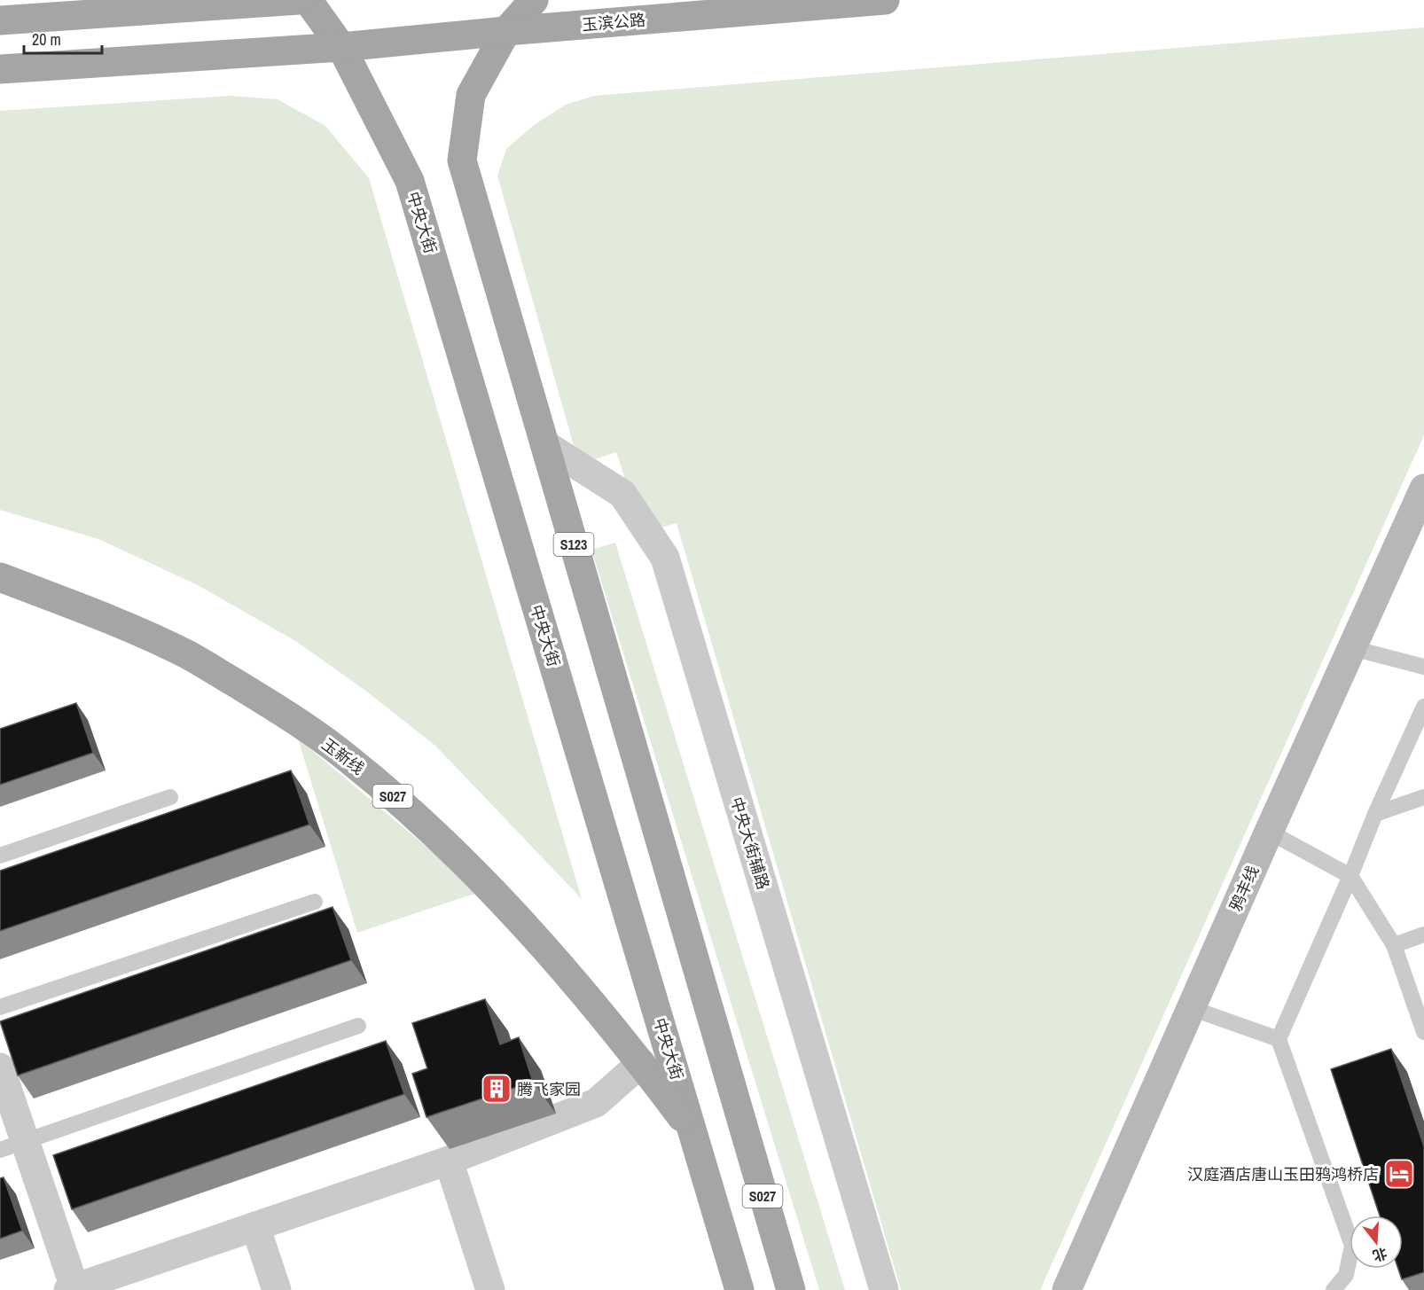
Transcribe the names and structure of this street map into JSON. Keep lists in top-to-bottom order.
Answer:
{
  "streets": {
    "main road": [
      "玉滨公路",
      "中央大街",
      "S123",
      "玉新线",
      "S027",
      "鸦丰线"
    ],
    "street": ["中央大街辅路"]
  },
  "crossings": [
    ["玉滨公路", "中央大街"],
    ["玉滨公路", "S123"],
    ["中央大街", "玉新线"],
    ["S123", "S027"],
    ["S123", "中央大街辅路"]
  ],
  "places": {
    "building": ["腾飞家园"],
    "hotel": ["汉庭酒店唐山玉田鸦鸿桥店"]
  },
  "scale_bar": "20 m",
  "north": "bottom"
}
